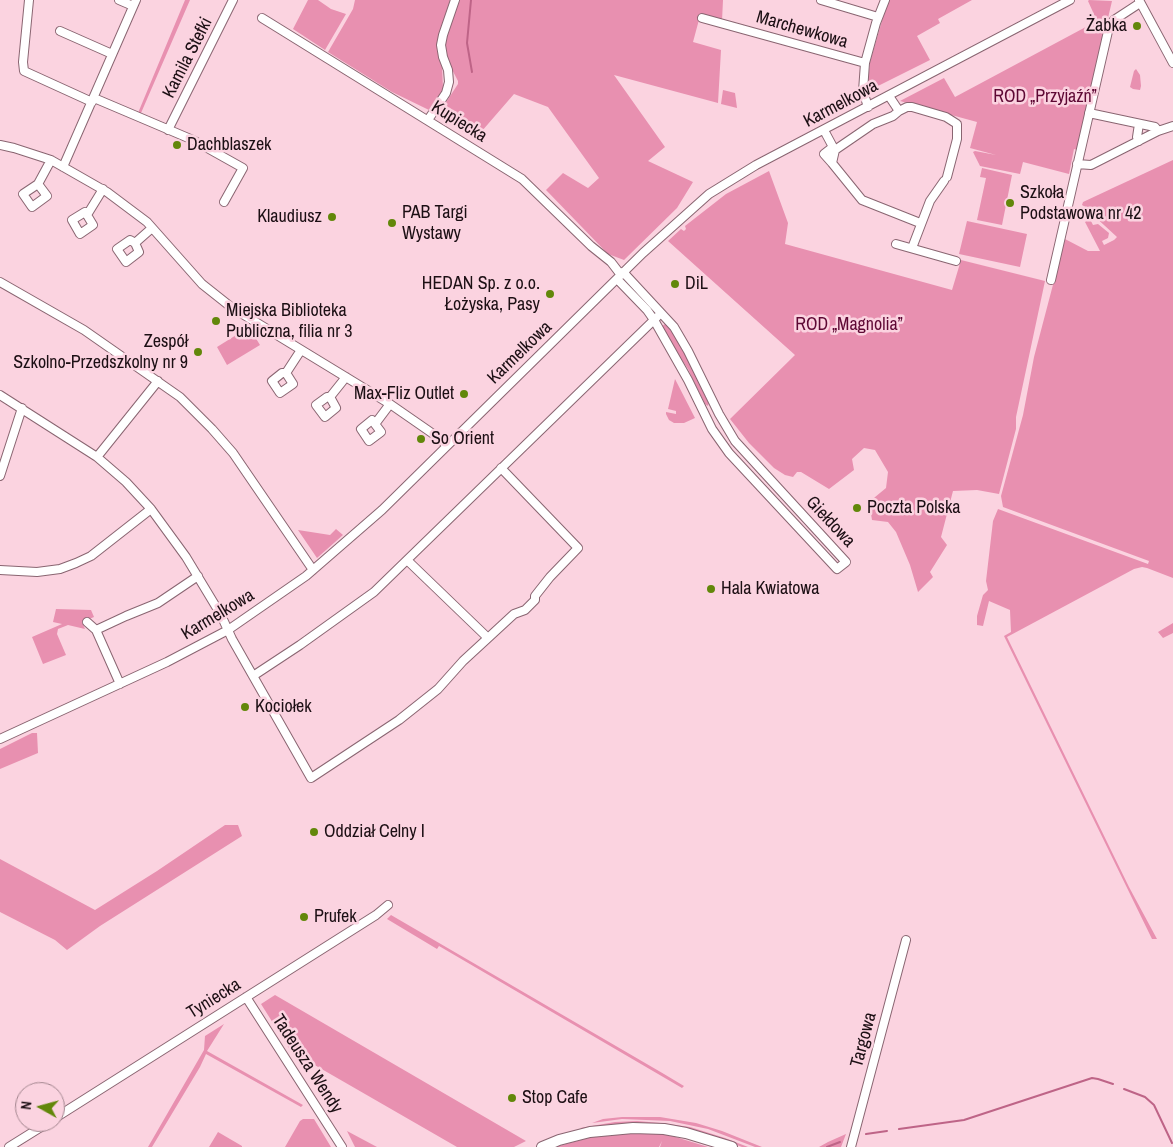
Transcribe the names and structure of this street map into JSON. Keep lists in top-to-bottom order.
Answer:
{
  "streets": {
    "street": [
      "Marchewkowa",
      "Kamila Stefki",
      "Karmelkowa",
      "Kupiecka",
      "Giełdowa",
      "Tyniecka",
      "Targowa",
      "Tadeusza Wendy"
    ]
  },
  "crossings": [
    ["Karmelkowa", "Kupiecka"],
    ["Karmelkowa", "Giełdowa"],
    ["Kupiecka", "Giełdowa"],
    ["Tyniecka", "Tadeusza Wendy"]
  ],
  "parks": ["ROD „Przyjaźń”", "ROD „Magnolia”"],
  "places": [
    "Żabka",
    "Dachblaszek",
    "Szkoła Podstawowa nr 42",
    "Klaudiusz",
    "PAB Targi Wystawy",
    "DiL",
    "HEDAN Sp. z o.o. Łożyska, Pasy",
    "Miejska Biblioteka Publiczna, filia nr 3",
    "Zespół Szkolno-Przedszkolny nr 9",
    "Max-Fliz Outlet",
    "So Orient",
    "Poczta Polska",
    "Hala Kwiatowa",
    "Kociołek",
    "Oddział Celny I",
    "Prufek",
    "Stop Cafe"
  ],
  "north": "left"
}
